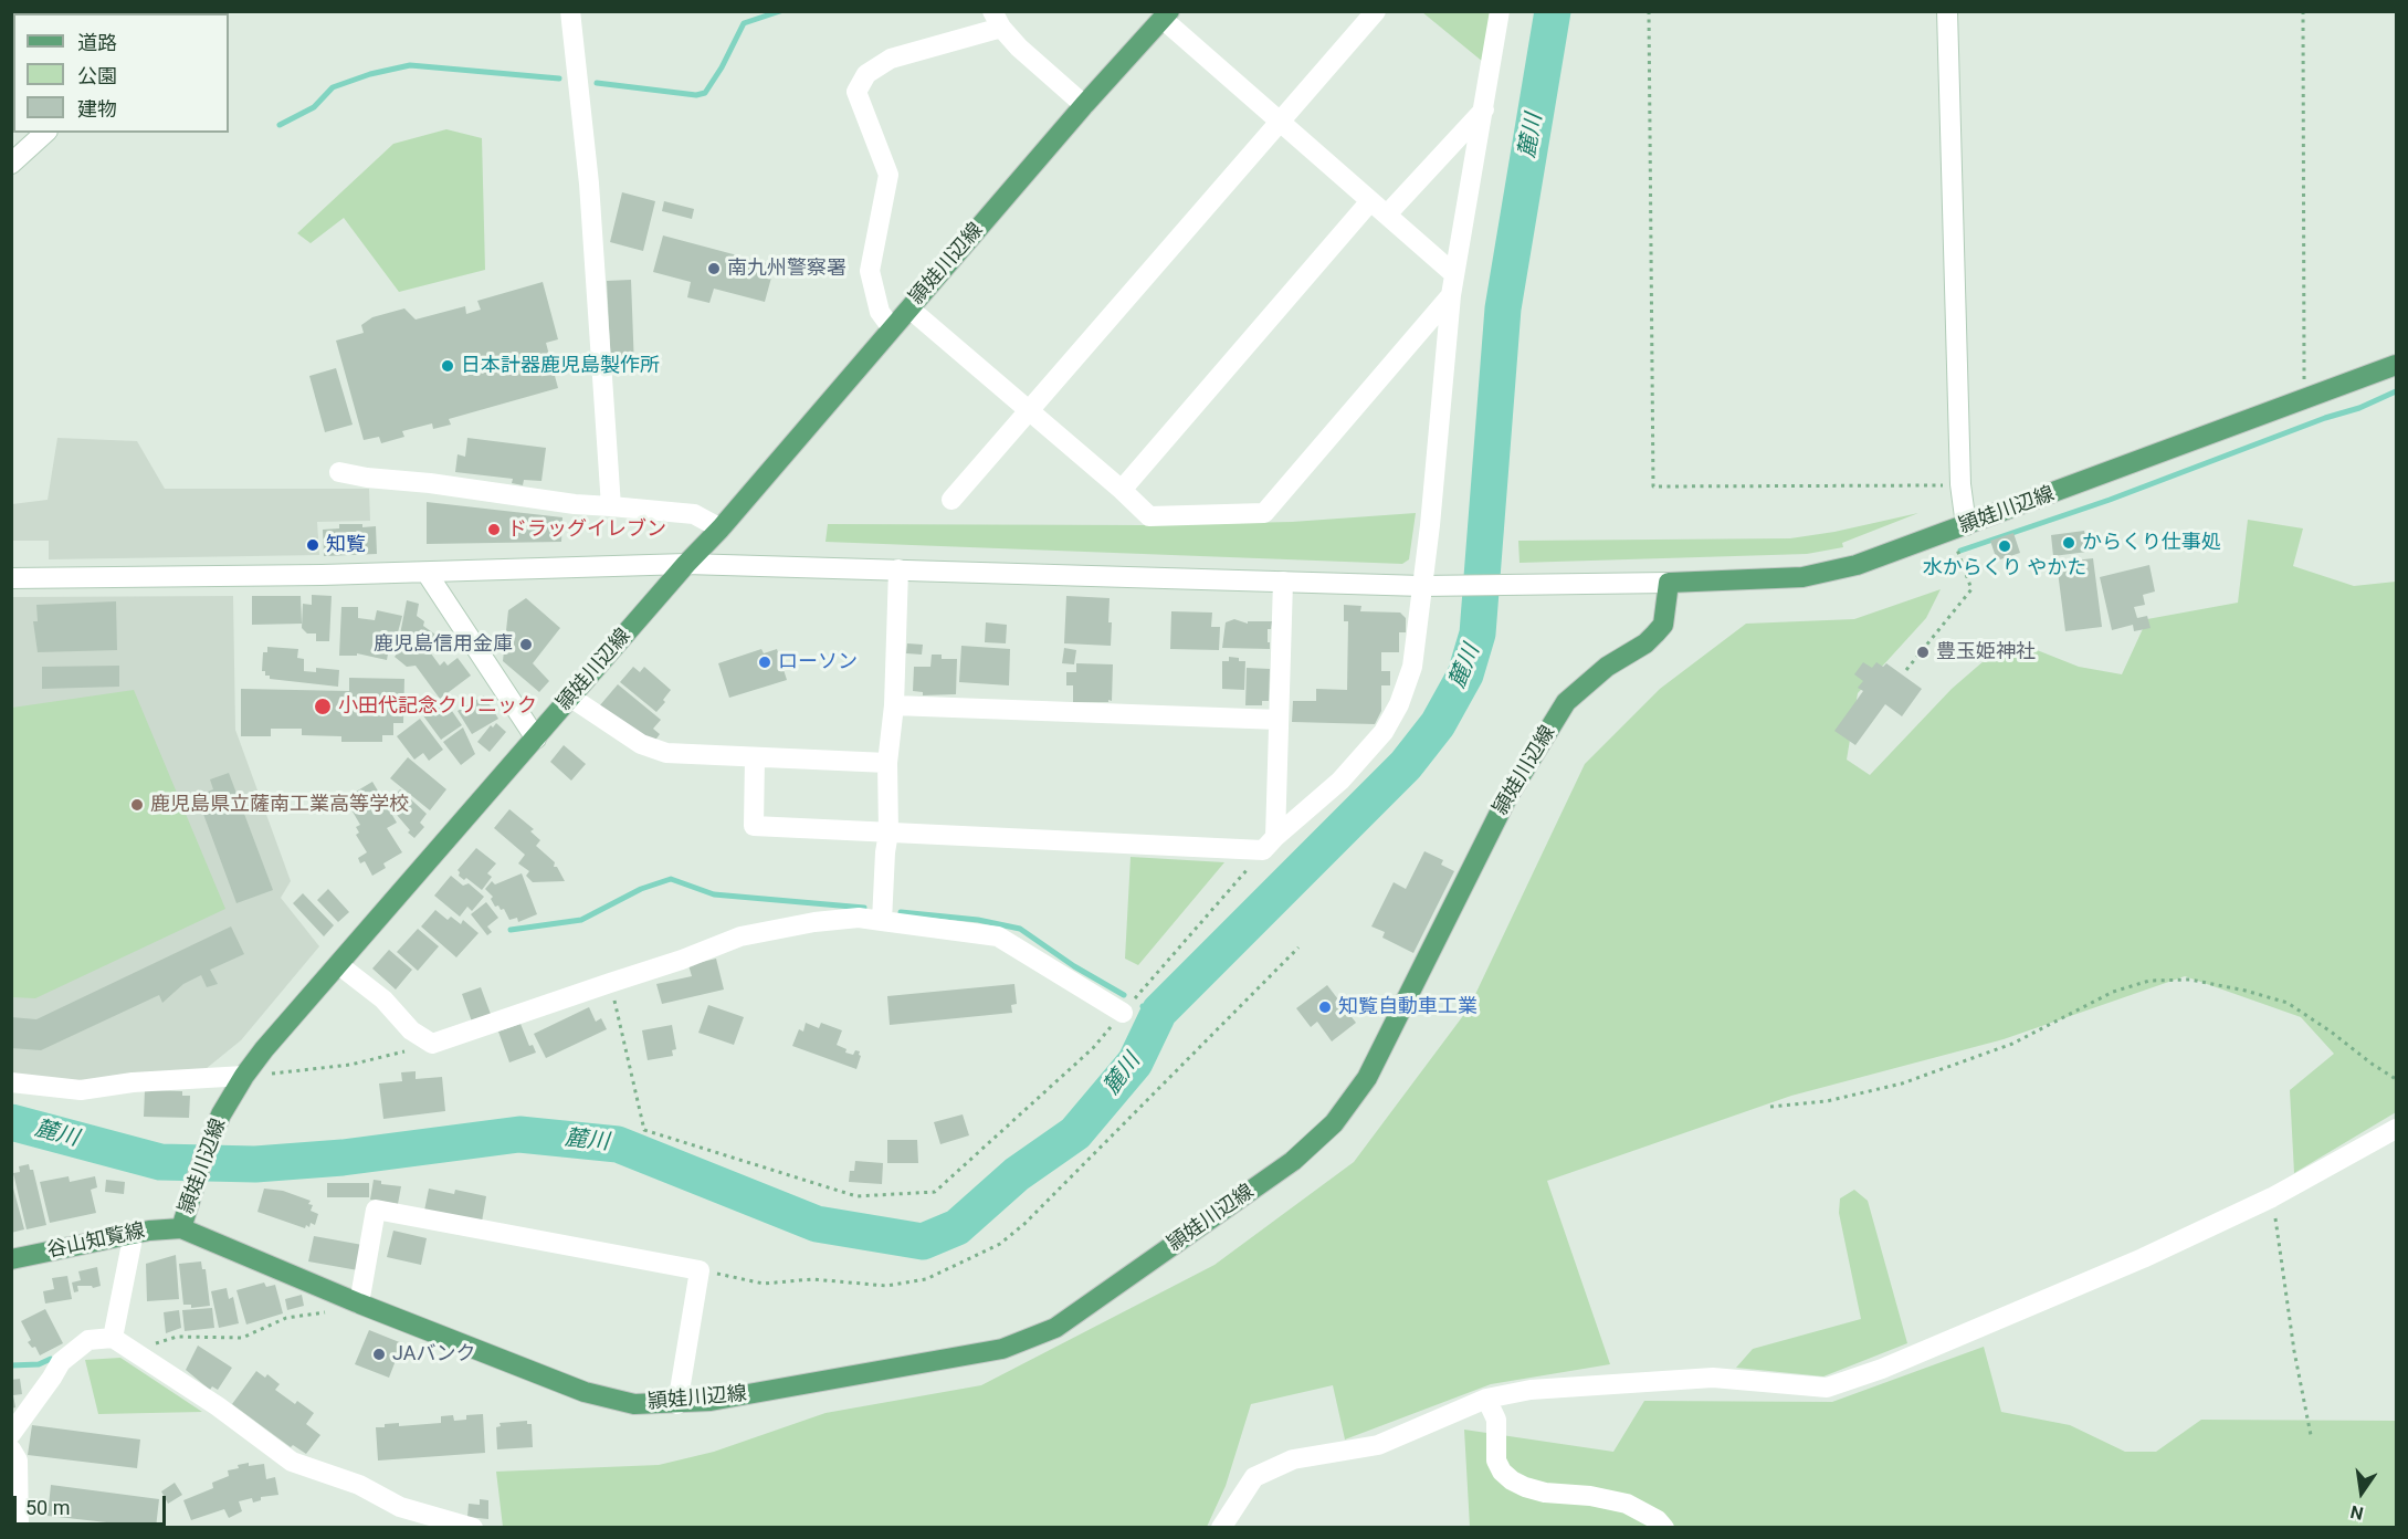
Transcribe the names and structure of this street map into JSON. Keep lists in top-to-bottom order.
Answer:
{
  "streets": {
    "main road": ["頴娃川辺線", "谷山知覧線"]
  },
  "crossings": [
    ["頴娃川辺線", "谷山知覧線"]
  ],
  "water": ["麓川"],
  "places": [
    "南九州警察署",
    "日本計器鹿児島製作所",
    "ドラッグイレブン",
    "からくり仕事処",
    "知覧",
    "水からくり やかた",
    "鹿児島信用金庫",
    "豊玉姫神社",
    "ローソン",
    "小田代記念クリニック",
    "鹿児島県立薩南工業高等学校",
    "知覧自動車工業",
    "JAバンク"
  ],
  "legend": ["道路", "公園", "建物"],
  "scale_bar": "50 m",
  "north": "bottom"
}
